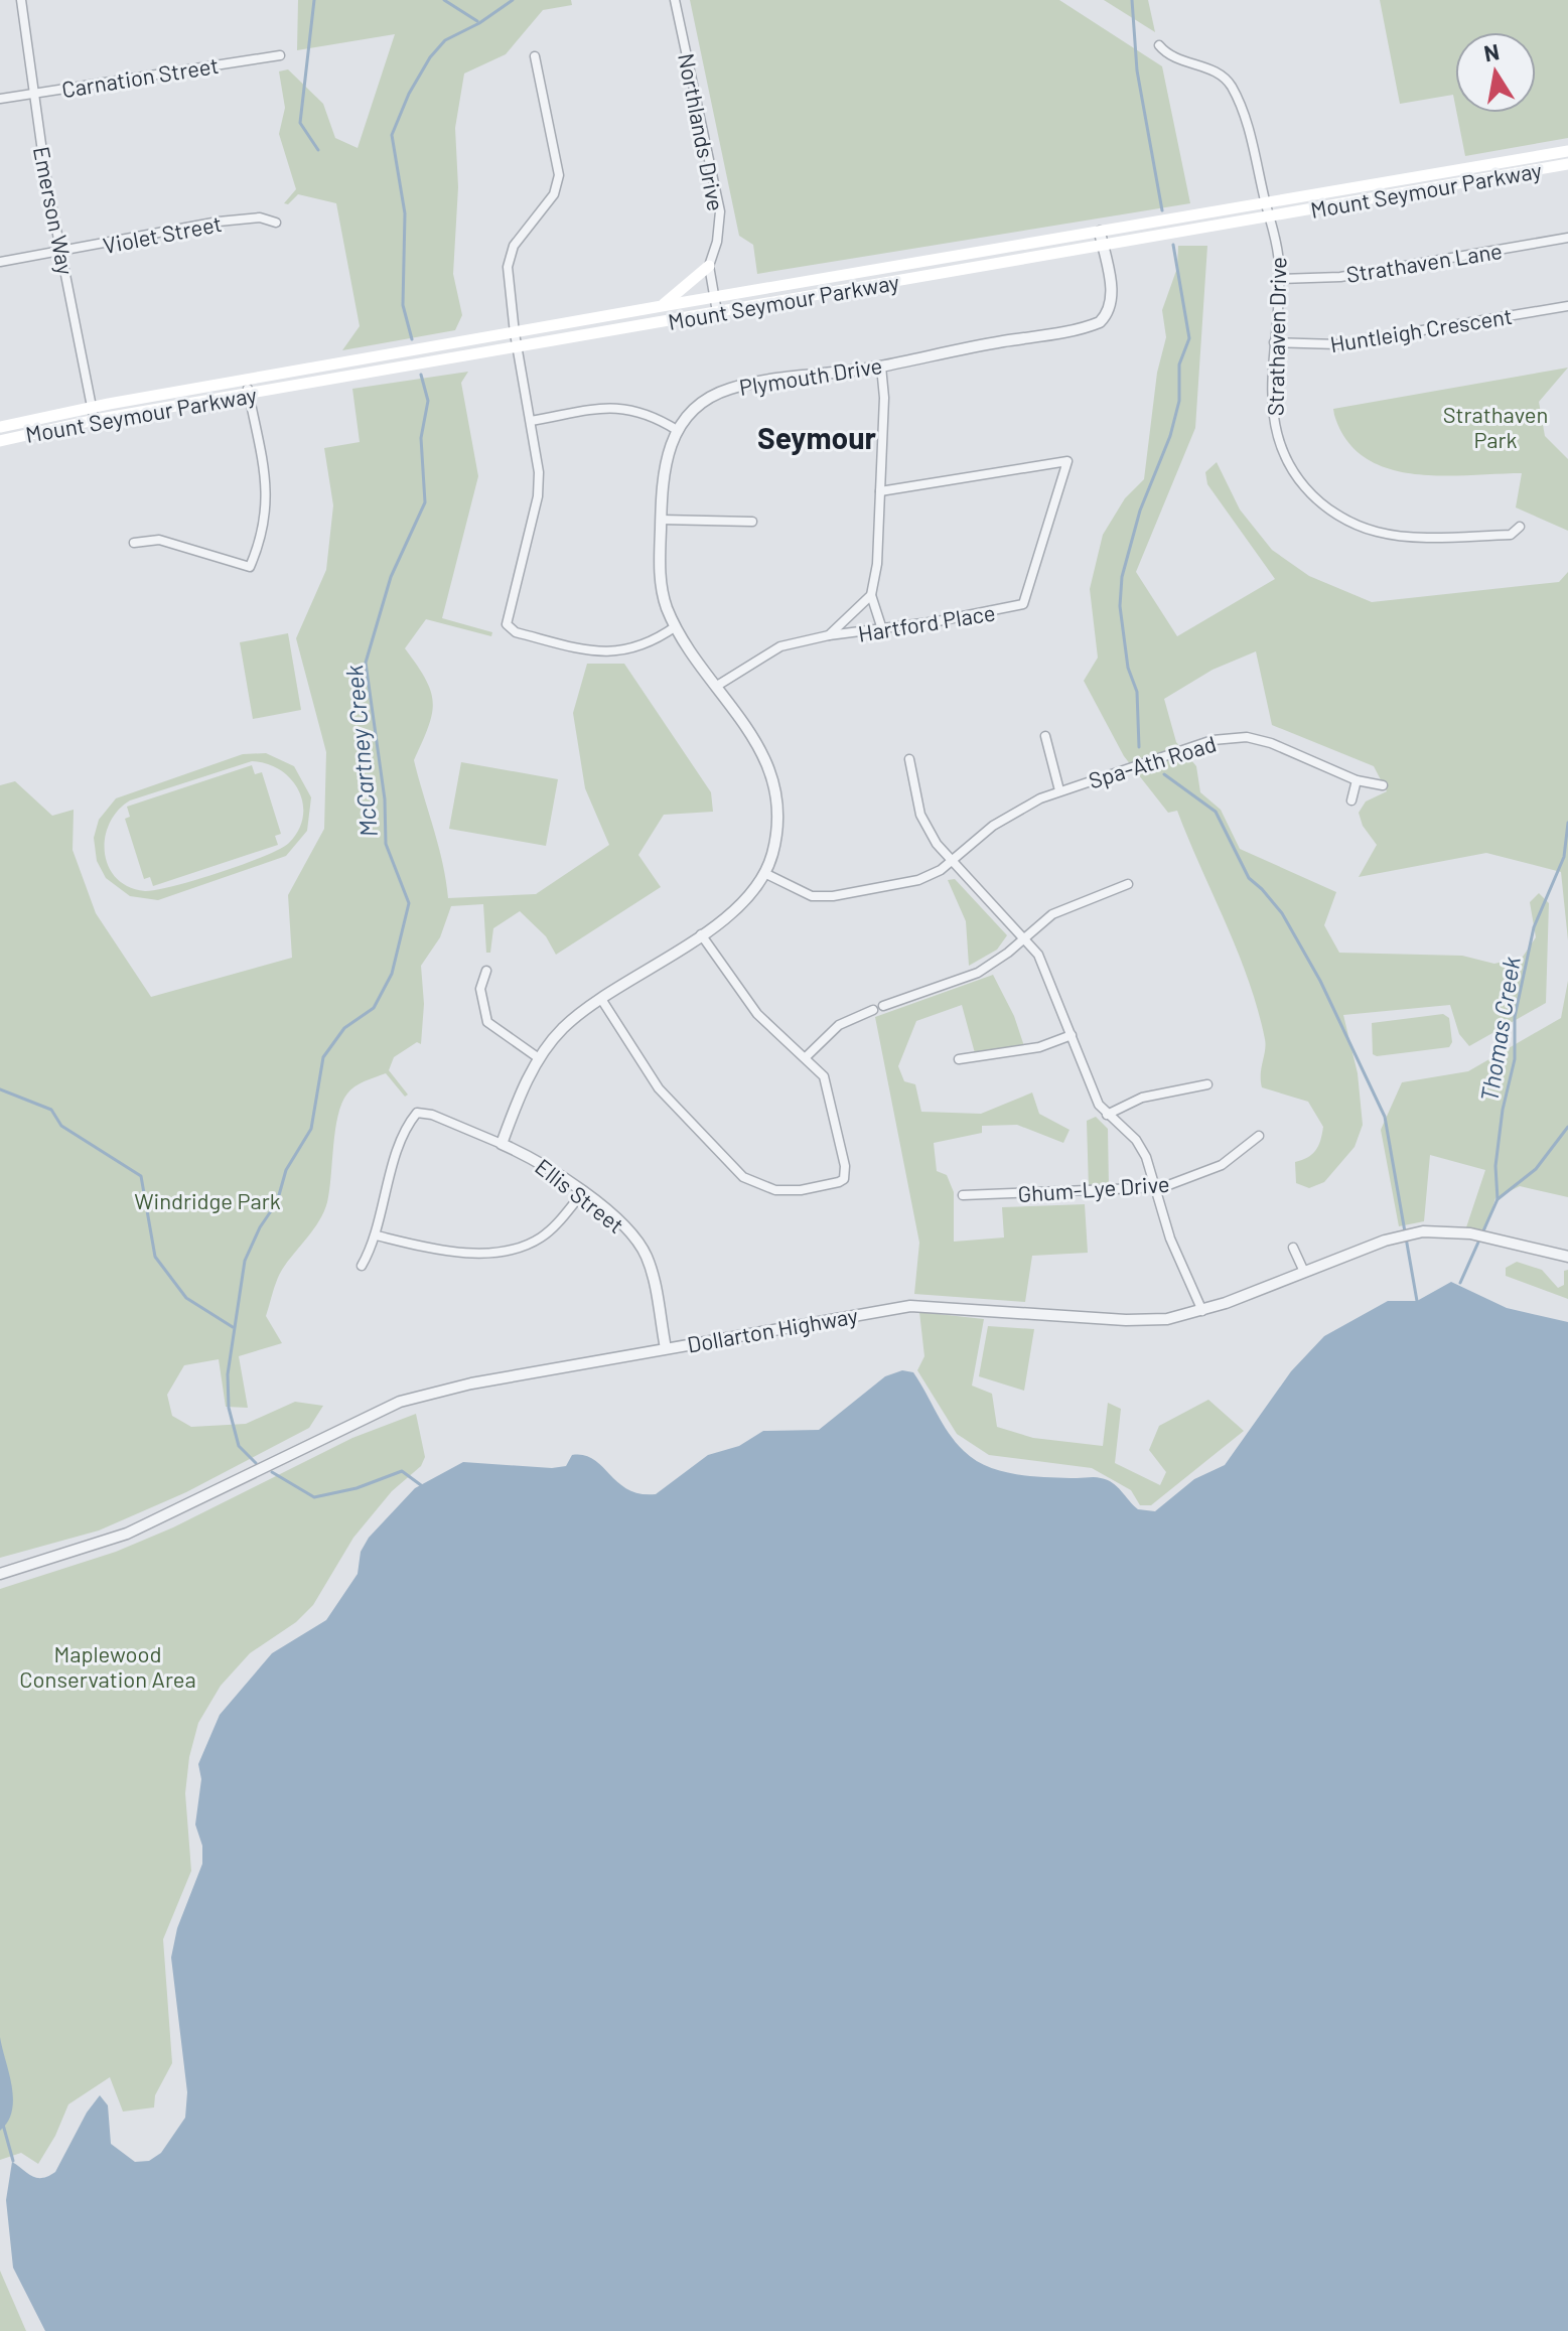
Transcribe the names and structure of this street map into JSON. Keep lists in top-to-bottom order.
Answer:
{
  "streets": {
    "main road": ["Mount Seymour Parkway"],
    "street": [
      "Carnation Street",
      "Northlands Drive",
      "Emerson Way",
      "Violet Street",
      "Strathaven Lane",
      "Huntleigh Crescent",
      "Strathaven Drive",
      "Plymouth Drive",
      "Hartford Place",
      "Spa-Ath Road",
      "Ghum-Lye Drive",
      "Ellis Street",
      "Dollarton Highway"
    ]
  },
  "crossings": [
    ["Carnation Street", "Emerson Way"],
    ["Northlands Drive", "Mount Seymour Parkway"],
    ["Mount Seymour Parkway", "Emerson Way"],
    ["Mount Seymour Parkway", "Strathaven Drive"],
    ["Mount Seymour Parkway", "Plymouth Drive"],
    ["Emerson Way", "Violet Street"],
    ["Strathaven Lane", "Strathaven Drive"],
    ["Huntleigh Crescent", "Strathaven Drive"],
    ["Plymouth Drive", "Hartford Place"],
    ["Plymouth Drive", "Spa-Ath Road"],
    ["Plymouth Drive", "Ellis Street"],
    ["Ellis Street", "Dollarton Highway"]
  ],
  "districts": ["Seymour"],
  "water": ["McCartney Creek", "Thomas Creek"],
  "parks": ["Strathaven Park", "Windridge Park", "Maplewood Conservation Area"],
  "north": "top"
}
